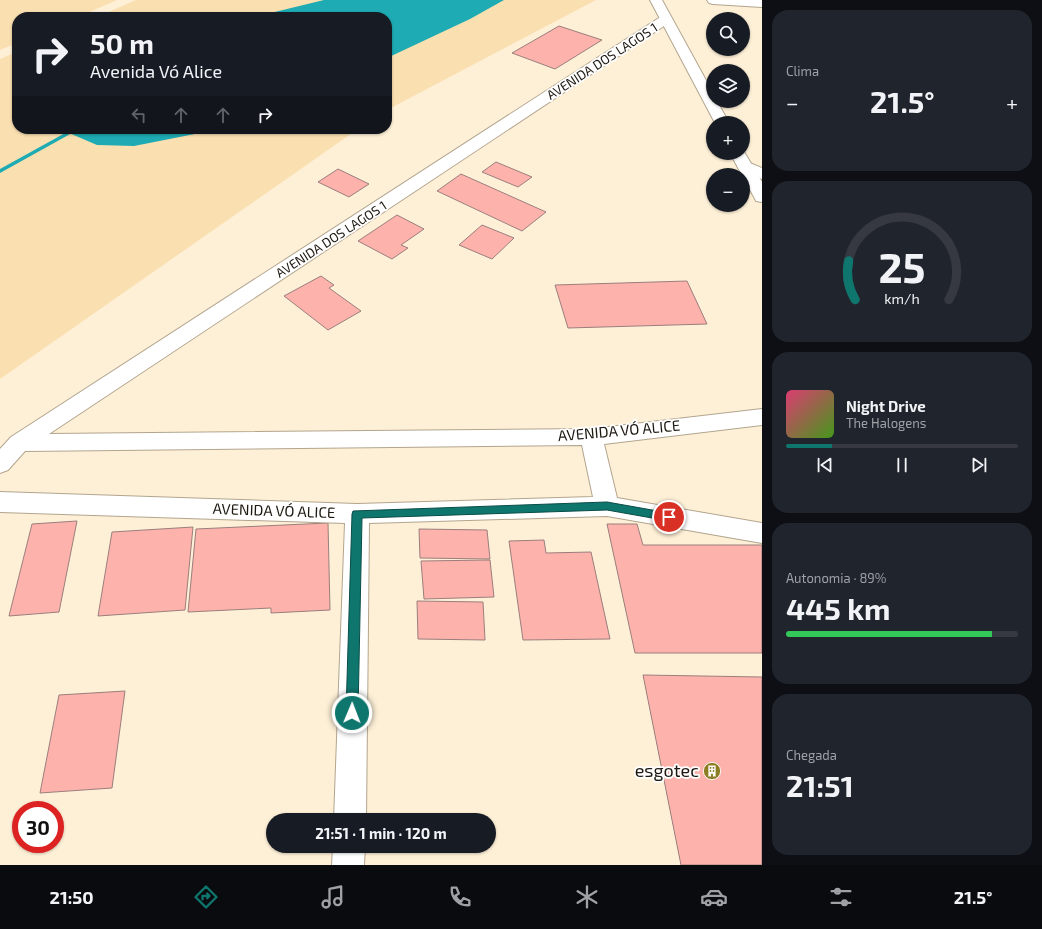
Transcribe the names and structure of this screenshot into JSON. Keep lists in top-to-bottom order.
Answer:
{
  "streets": {
    "street": ["AVENIDA DOS LAGOS 1", "AVENIDA VÓ ALICE"]
  },
  "crossings": [
    ["AVENIDA DOS LAGOS 1", "AVENIDA VÓ ALICE"]
  ],
  "places": {
    "building": ["esgotec"]
  },
  "page": {
    "tile": [
      "Clima",
      ["Autonomia · 89%", "445 km"],
      ["Chegada", "21:51"]
    ],
    "map_buttons": ["+", "−"],
    "turn": ["50 m", "Avenida Vó Alice"],
    "heat": ["−", "21.5°", "+"],
    "song": ["Night Drive", "The Halogens"],
    "limit": "30",
    "trip": "21:51 · 1 min · 120 m",
    "tabs": ["21:50", "21.5°"],
    "gauge": ["25", "km/h"]
  }
}
